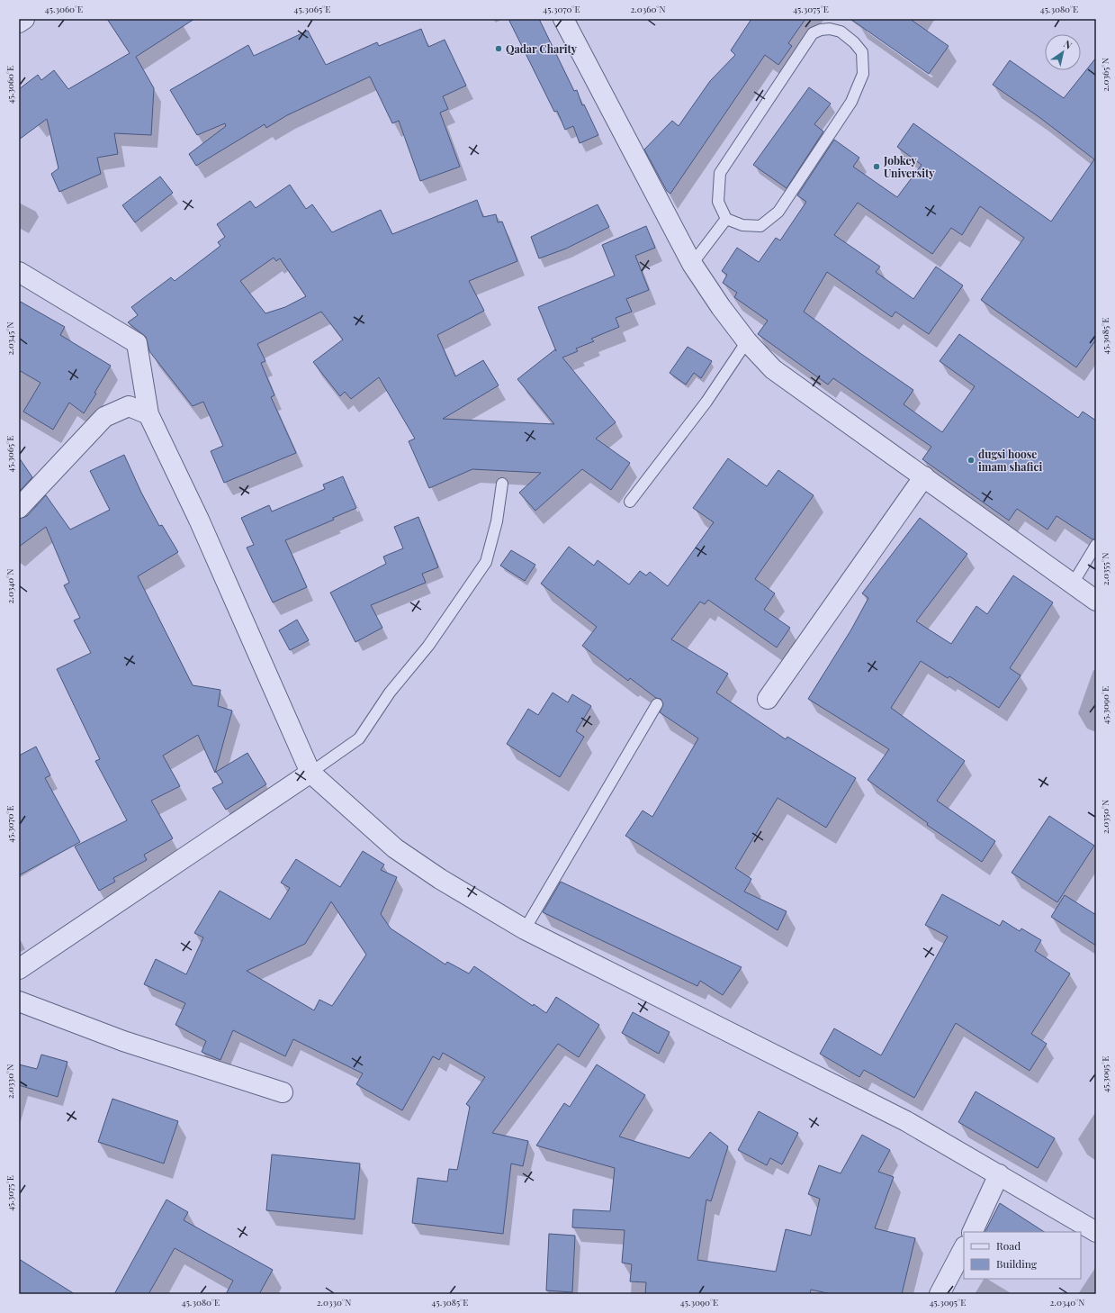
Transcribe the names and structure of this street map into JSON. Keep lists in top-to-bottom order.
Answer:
{
  "places": ["Qadar Charity", "Jobkey University", "dugsi hoose imam shafici"],
  "legend": ["Road", "Building"],
  "north": "top right",
  "coordinates": [
    "45.3060°E",
    "45.3065°E",
    "45.3070°E",
    "2.0360°N",
    "45.3075°E",
    "45.3080°E",
    "2.0365°N",
    "45.3085°E",
    "2.0345°N",
    "2.0355°N",
    "2.0340°N",
    "45.3090°E",
    "2.0350°N",
    "45.3095°E",
    "2.0330°N"
  ]
}
